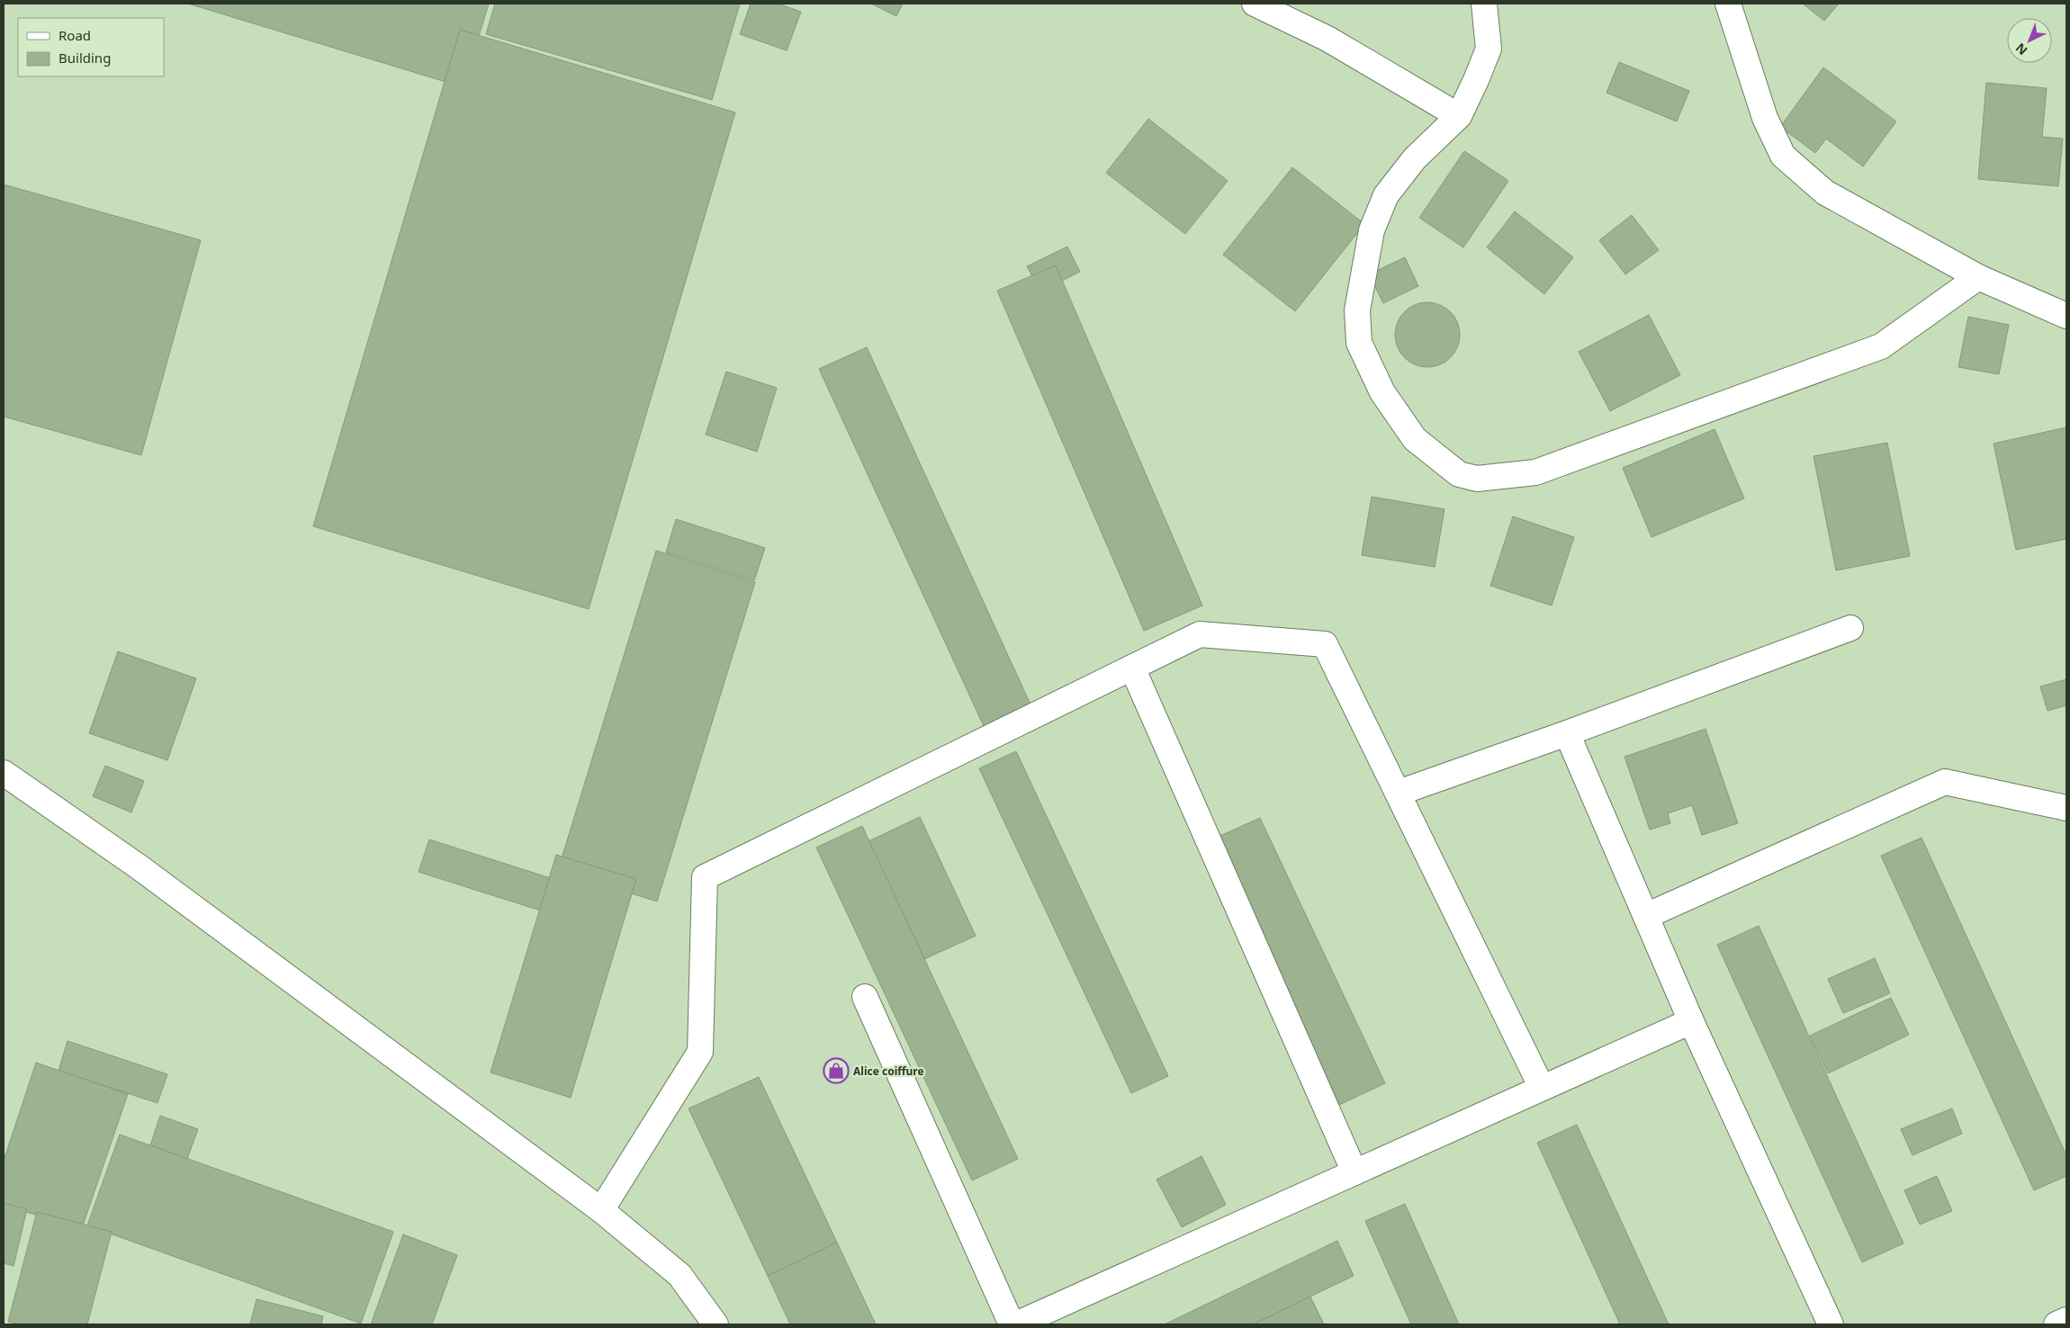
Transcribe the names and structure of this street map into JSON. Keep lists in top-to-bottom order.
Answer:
{
  "places": {
    "shop": ["Alice coiffure"]
  },
  "legend": ["Road", "Building"],
  "north": "bottom left"
}
